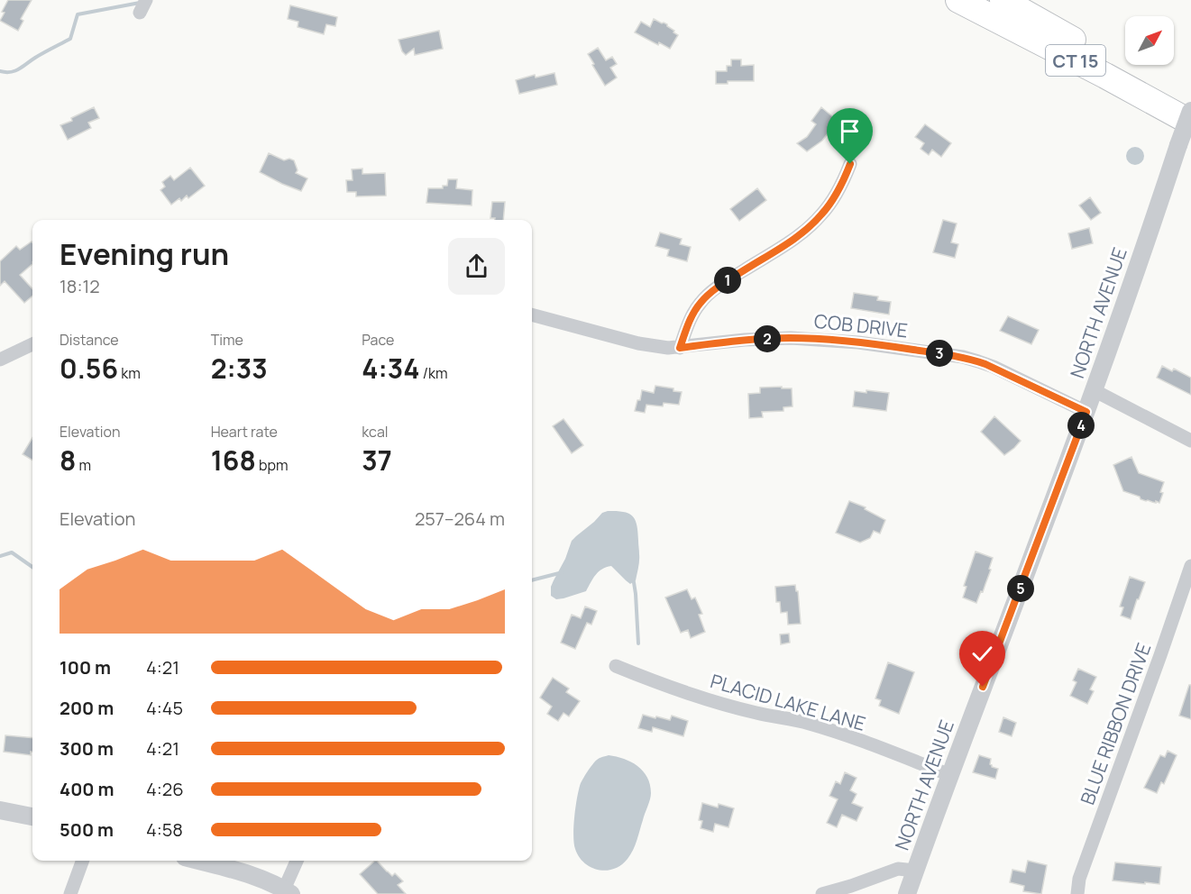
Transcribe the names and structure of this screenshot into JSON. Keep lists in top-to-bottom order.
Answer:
{
  "streets": {
    "highway": ["CT 15"],
    "street": [
      "NORTH AVENUE",
      "COB DRIVE",
      "PLACID LAKE LANE",
      "BLUE RIBBON DRIVE"
    ]
  },
  "crossings": [
    ["CT 15", "NORTH AVENUE"],
    ["NORTH AVENUE", "COB DRIVE"],
    ["NORTH AVENUE", "PLACID LAKE LANE"]
  ],
  "north": "top right",
  "page": {
    "heading": ["Evening run", "18:12"],
    "pins": [
      "1",
      "2",
      "3",
      "4",
      "5"
    ],
    "stats": [
      ["Distance", "0.56 km"],
      ["Time", "2:33"],
      ["Pace", "4:34 /km"],
      ["Elevation", "8 m"],
      ["Heart rate", "168 bpm"],
      ["kcal", "37"]
    ],
    "chart": ["Elevation", "257–264 m"],
    "list": [
      {
        "name": "100 m",
        "note": "4:21"
      },
      {
        "name": "200 m",
        "note": "4:45"
      },
      {
        "name": "300 m",
        "note": "4:21"
      },
      {
        "name": "400 m",
        "note": "4:26"
      },
      {
        "name": "500 m",
        "note": "4:58"
      }
    ]
  }
}
